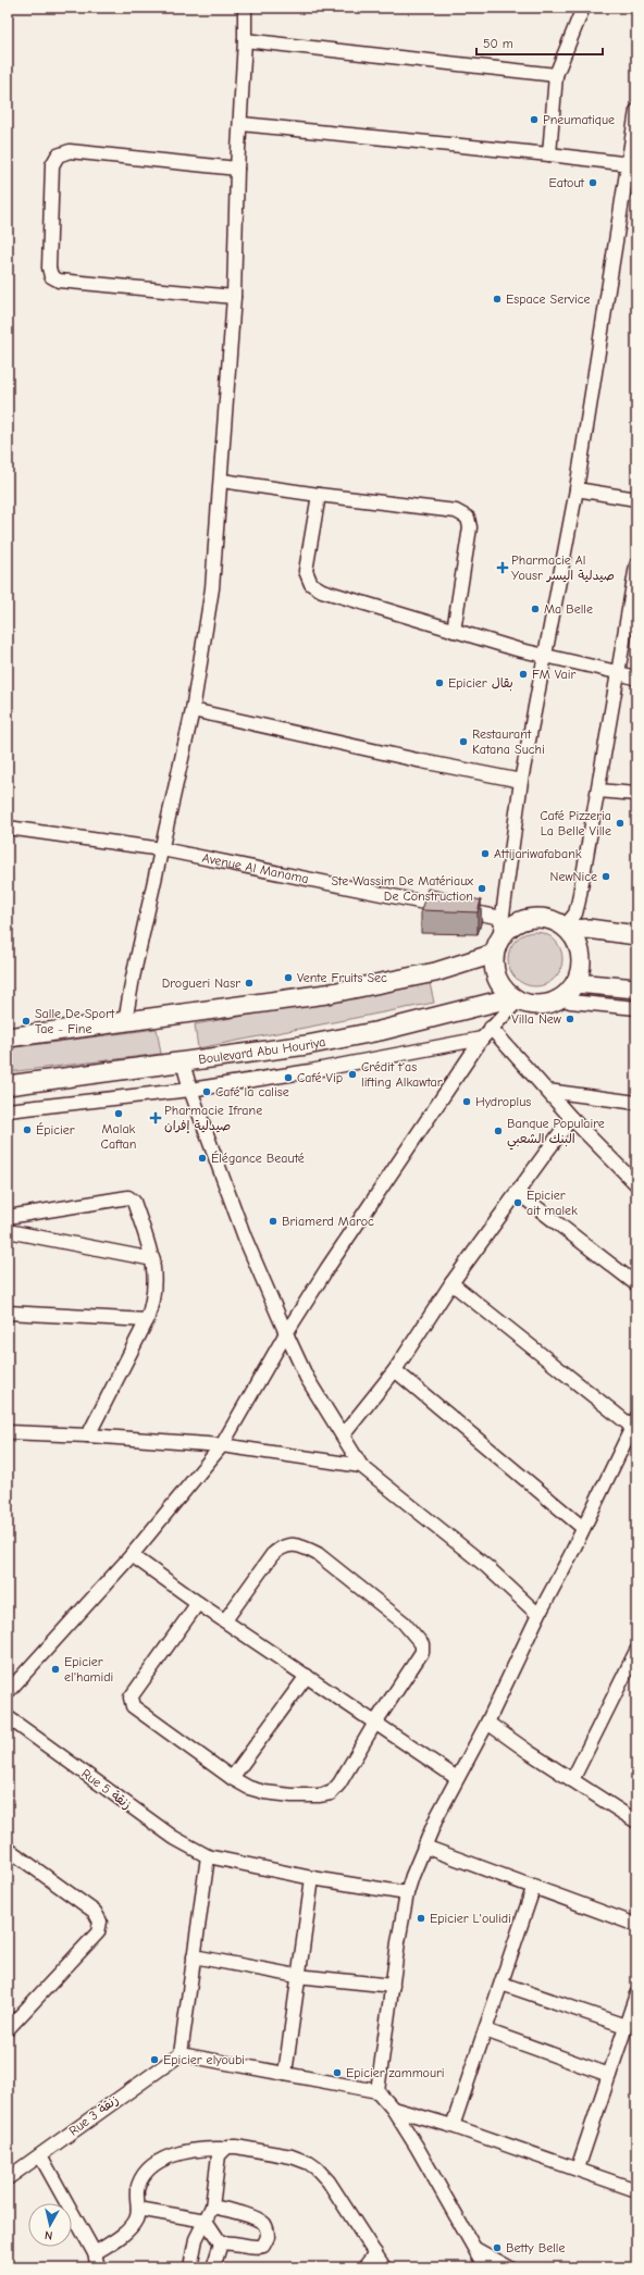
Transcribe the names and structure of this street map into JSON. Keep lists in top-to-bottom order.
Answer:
{
  "streets": {
    "main road": ["Boulevard Abu Houriya"],
    "street": ["Avenue Al Manama", "Rue 5 زنقة", "Rue 3 زنقة"]
  },
  "places": {
    "other": [
      "Pneumatique",
      "Eatout",
      "Espace Service",
      "Ma Belle",
      "FM Vair",
      "Epicier بقال",
      "Restaurant Katana Suchi",
      "Café Pizzeria La Belle Ville",
      "Attijariwafabank",
      "NewNice",
      "Ste Wassim De Matériaux De Construction",
      "Vente Fruits Sec",
      "Drogueri Nasr",
      "Villa New",
      "Salle De Sport Tae - Fine",
      "Crédit t'as lifting Alkawtar",
      "Café Vip",
      "Café la calise",
      "Hydroplus",
      "Malak Caftan",
      "Épicier",
      "Banque Populaire البنك الشعبي",
      "Élégance Beauté",
      "Epicier ait malek",
      "Briamerd Maroc",
      "Epicier el'hamidi",
      "Epicier L'oulidi",
      "Epicier elyoubi",
      "Epicier zammouri",
      "Betty Belle"
    ],
    "health": ["Pharmacie Al Yousr صيدلية اليسر", "Pharmacie Ifrane صيدلية إفران"]
  },
  "scale_bar": "50 m",
  "north": "bottom"
}
